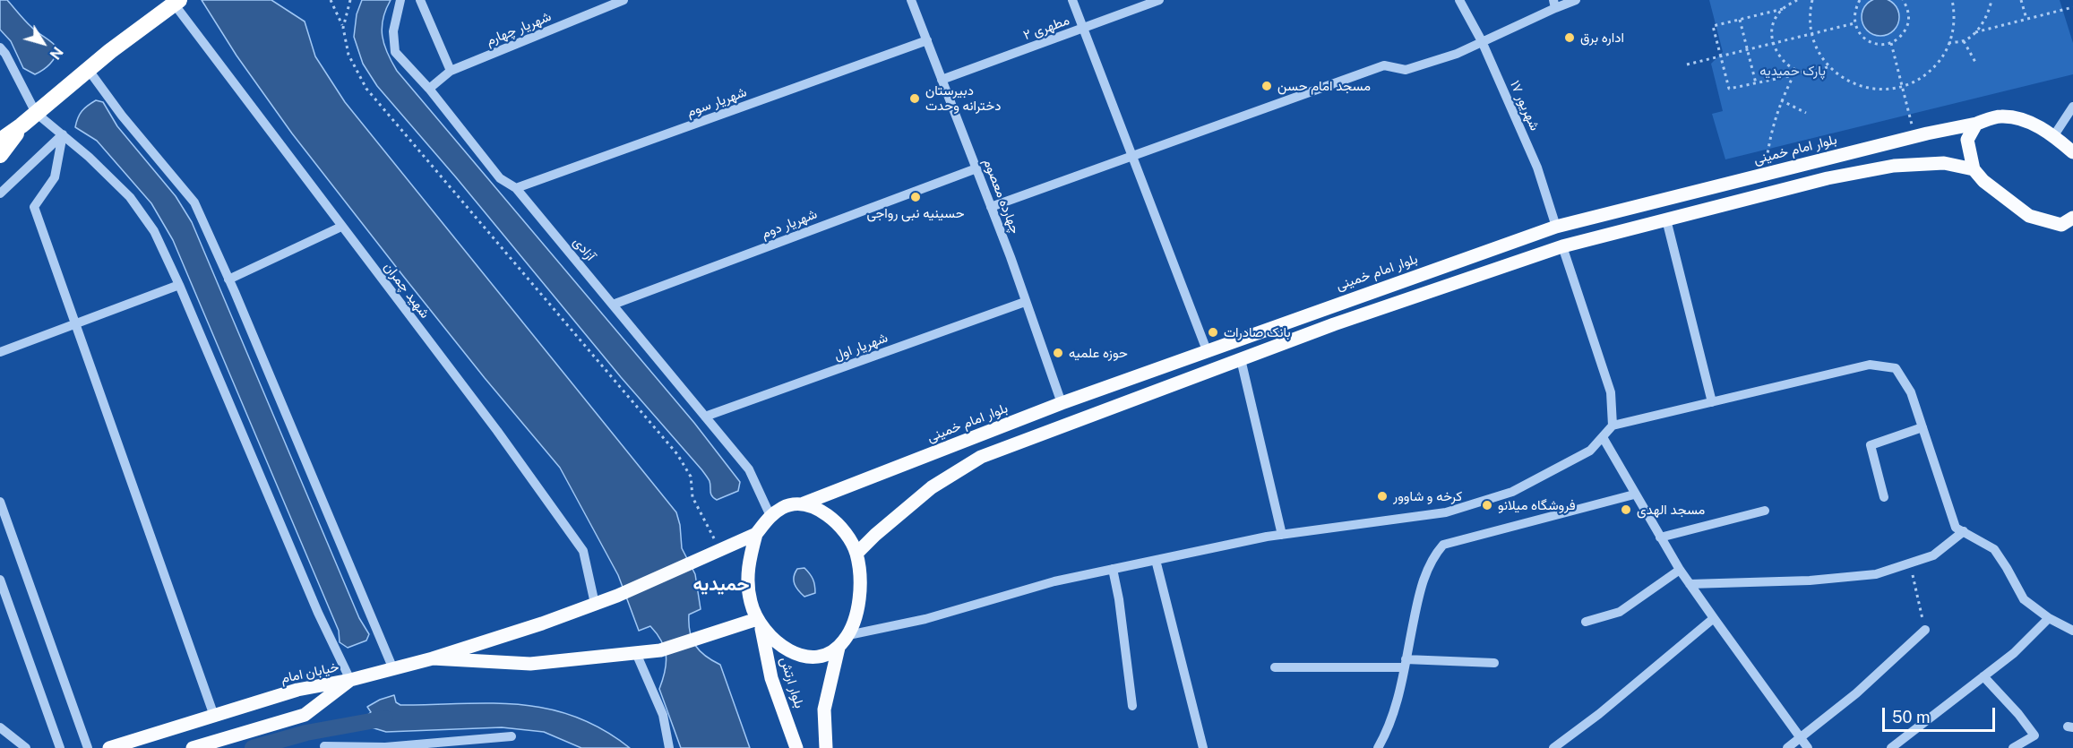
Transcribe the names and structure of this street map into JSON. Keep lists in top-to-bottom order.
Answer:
{
  "streets": {
    "main road": ["بلوار امام خمینی", "خیابان امام", "بلوار ارتش"],
    "street": [
      "مطهری ۲",
      "شهریار چهارم",
      "شهریار سوم",
      "۱۷ شهریور",
      "چهارده معصوم",
      "شهریار دوم",
      "آزادی",
      "شهید چمران",
      "شهریار اول"
    ]
  },
  "crossings": [
    ["مطهری ۲", "چهارده معصوم"],
    ["شهریار چهارم", "آزادی"],
    ["شهریار سوم", "چهارده معصوم"],
    ["شهریار سوم", "آزادی"],
    ["۱۷ شهریور", "بلوار امام خمینی"],
    ["بلوار امام خمینی", "چهارده معصوم"],
    ["بلوار امام خمینی", "آزادی"],
    ["بلوار امام خمینی", "بلوار ارتش"],
    ["چهارده معصوم", "شهریار دوم"],
    ["چهارده معصوم", "شهریار اول"],
    ["شهریار دوم", "آزادی"],
    ["آزادی", "شهریار اول"],
    ["آزادی", "بلوار ارتش"]
  ],
  "districts": ["حمیدیه"],
  "parks": ["پارک حمیدیه"],
  "places": [
    "اداره برق",
    "مسجد امام حسن",
    "دبیرستان دخترانه وحدت",
    "حسینیه نبی رواجی",
    "بانک صادرات",
    "حوزه علمیه",
    "کرخه و شاوور",
    "فروشگاه میلانو",
    "مسجد الهدی"
  ],
  "scale_bar": "50 m",
  "north": "bottom right"
}
